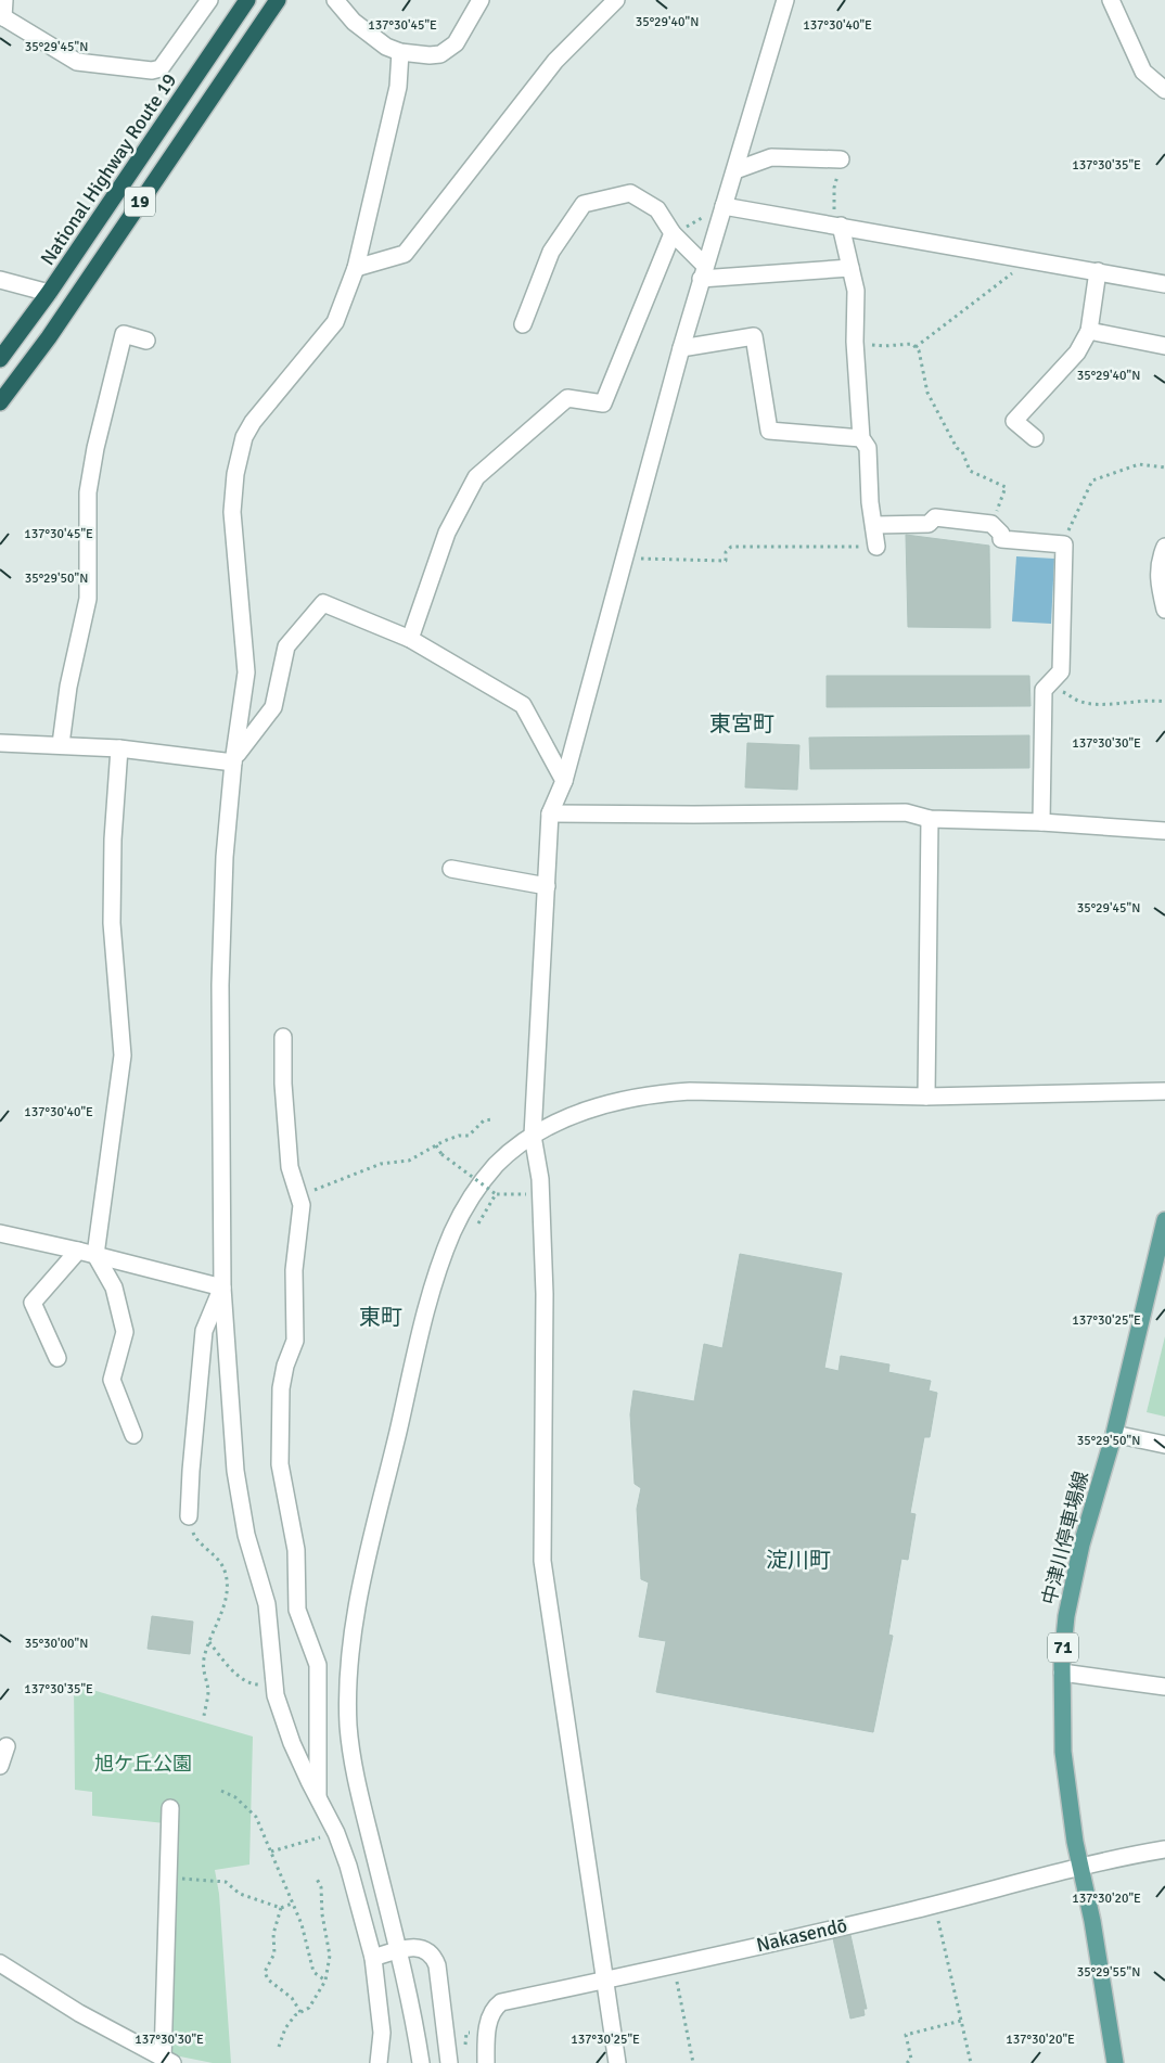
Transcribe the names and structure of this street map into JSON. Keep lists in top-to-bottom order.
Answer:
{
  "streets": {
    "highway": ["National Highway Route 19", "19"],
    "main road": ["中津川停車場線", "71"],
    "street": ["Nakasendō"]
  },
  "crossings": [
    ["中津川停車場線", "Nakasendō"]
  ],
  "districts": ["東宮町", "東町", "淀川町"],
  "parks": ["旭ケ丘公園"],
  "coordinates": [
    "35°29'40\"N",
    "137°30'45\"E",
    "137°30'40\"E",
    "35°29'45\"N",
    "137°30'35\"E",
    "35°29'50\"N",
    "137°30'30\"E",
    "137°30'25\"E",
    "35°30'00\"N",
    "137°30'20\"E",
    "35°29'55\"N"
  ]
}
